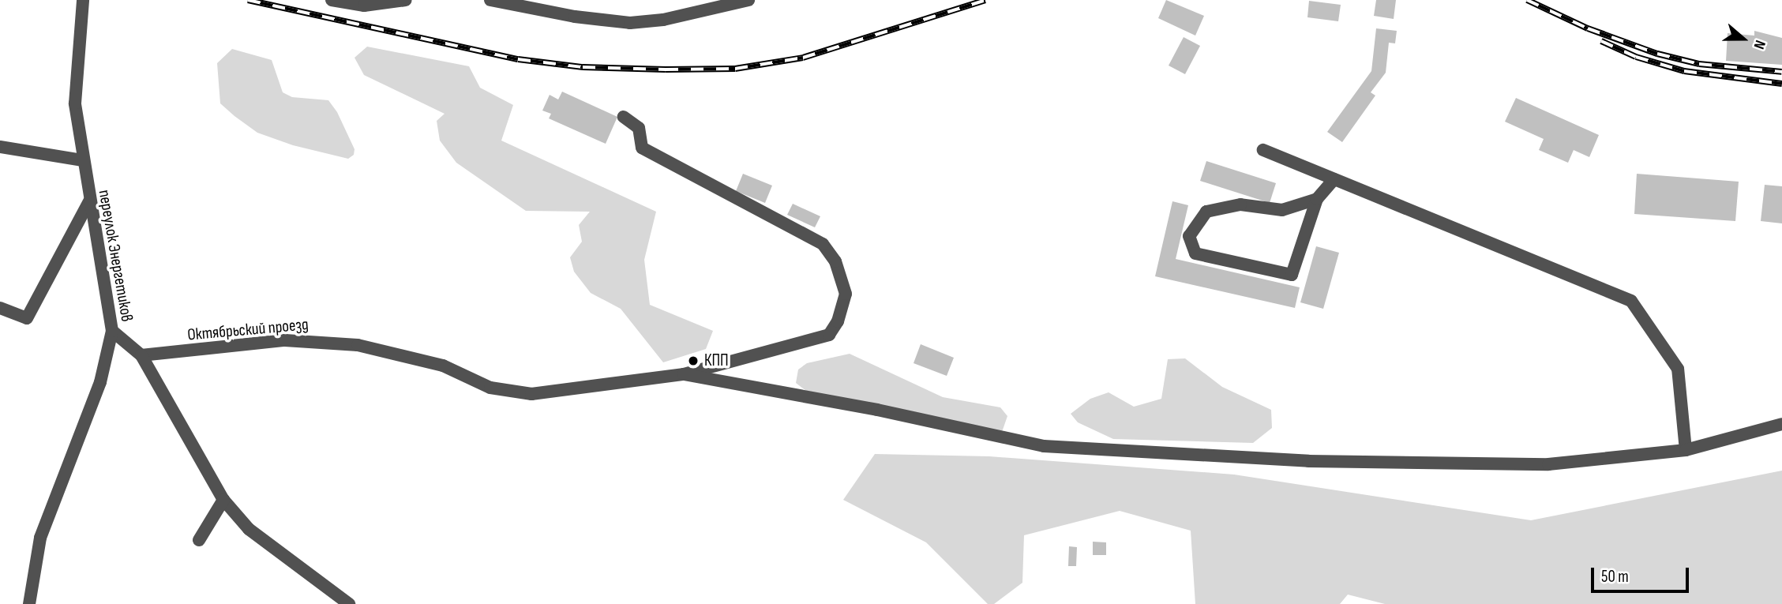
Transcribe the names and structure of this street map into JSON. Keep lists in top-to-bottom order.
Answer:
{
  "streets": {
    "street": ["переулок Энергетиков", "Октябрьский проезд"]
  },
  "places": ["КПП"],
  "scale_bar": "50 m",
  "north": "right"
}
